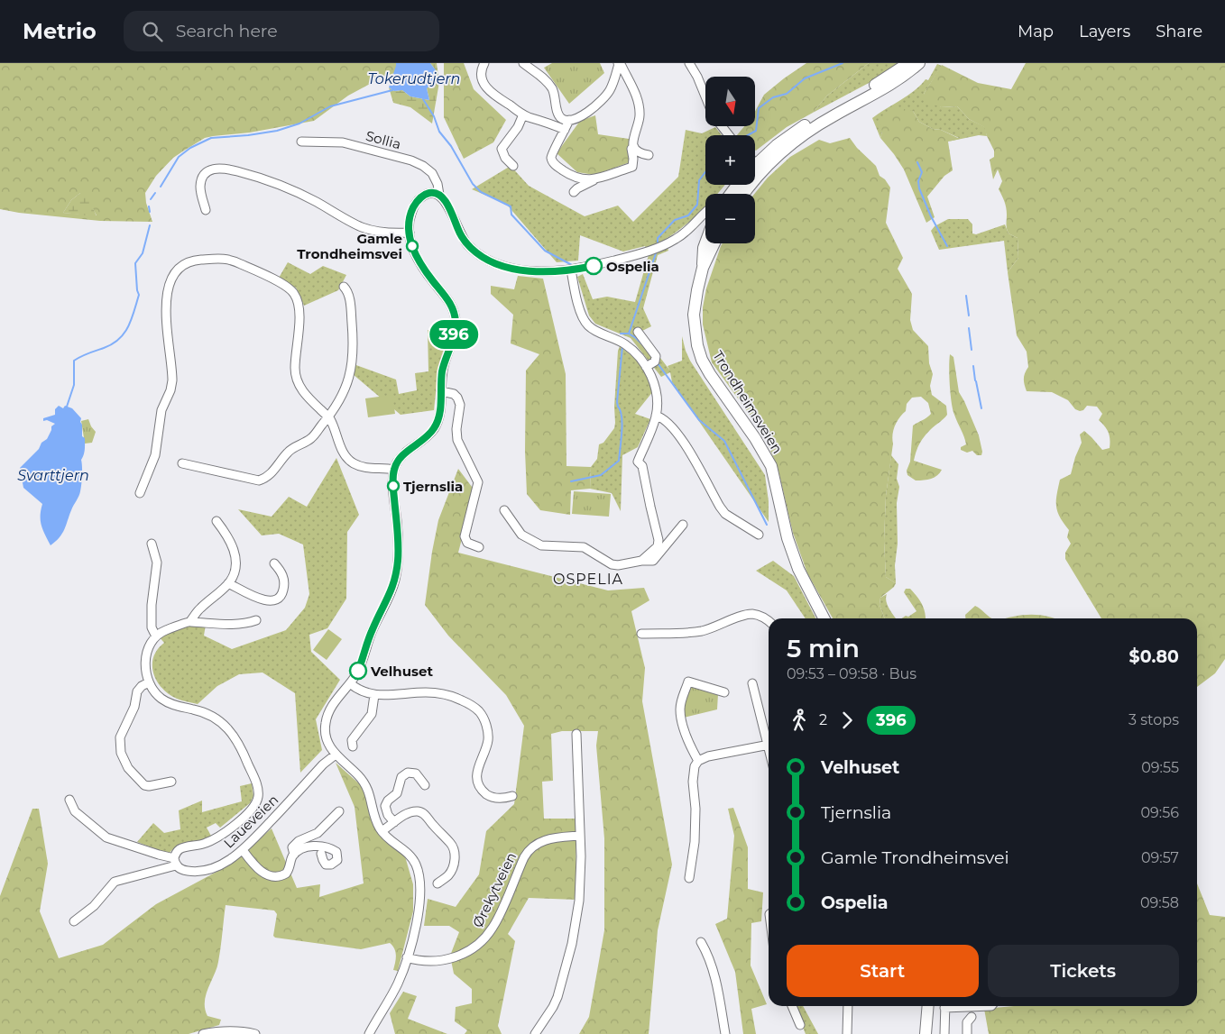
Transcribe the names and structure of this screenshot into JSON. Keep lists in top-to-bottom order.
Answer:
{
  "streets": {
    "highway": ["Trondheimsveien"],
    "street": ["Sollia", "Laueveien", "Ørekytveien"]
  },
  "districts": ["OSPELIA"],
  "water": ["Tokerudtjern", "Svarttjern"],
  "places": [
    "Gamle Trondheimsvei",
    "Ospelia",
    "Tjernslia",
    "Velhuset"
  ],
  "lines": ["bus line 396"],
  "north": "bottom",
  "page": {
    "header": "Metrio",
    "search": "Search here",
    "nav": ["Map", "Layers", "Share"],
    "on_map": "396",
    "map_buttons": ["+", "−"],
    "heading": ["5 min", "09:53 – 09:58 · Bus", "$0.80"],
    "legs": ["2", "396", "3 stops"],
    "list": [
      {
        "name": "Velhuset",
        "value": "09:55"
      },
      {
        "name": "Tjernslia",
        "value": "09:56"
      },
      {
        "name": "Gamle Trondheimsvei",
        "value": "09:57"
      },
      {
        "name": "Ospelia",
        "value": "09:58"
      }
    ],
    "buttons": ["Start", "Tickets"]
  }
}
